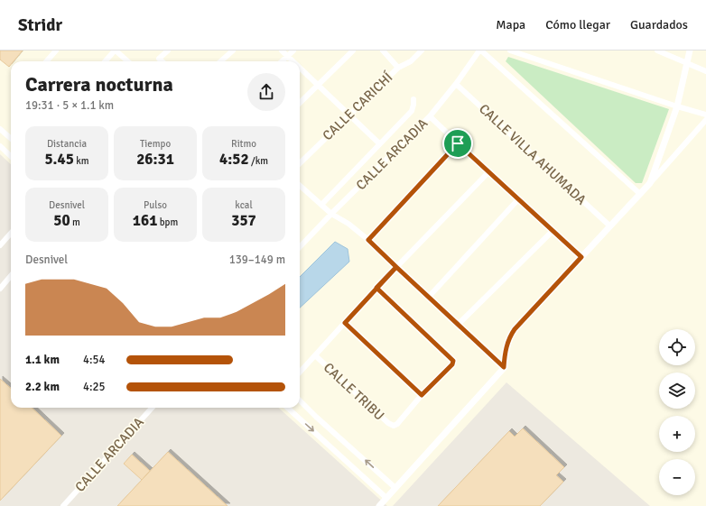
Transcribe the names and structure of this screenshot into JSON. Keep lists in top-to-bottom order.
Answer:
{
  "streets": {
    "street": [
      "CALLE CARICHÍ",
      "CALLE ARCADIA",
      "CALLE VILLA AHUMADA",
      "CALLE TRIBU"
    ]
  },
  "crossings": [
    ["CALLE ARCADIA", "CALLE VILLA AHUMADA"]
  ],
  "page": {
    "header": "Stridr",
    "nav": ["Mapa", "Cómo llegar", "Guardados"],
    "heading": ["Carrera nocturna", "19:31 · 5 × 1.1 km"],
    "stats": [
      ["Distancia", "5.45 km"],
      ["Tiempo", "26:31"],
      ["Ritmo", "4:52 /km"],
      ["Desnivel", "50 m"],
      ["Pulso", "161 bpm"],
      ["kcal", "357"]
    ],
    "chart": ["Desnivel", "139–149 m"],
    "map_buttons": ["+", "−"],
    "list": [
      {
        "name": "1.1 km",
        "note": "4:54"
      },
      {
        "name": "2.2 km",
        "note": "4:25"
      }
    ]
  }
}
